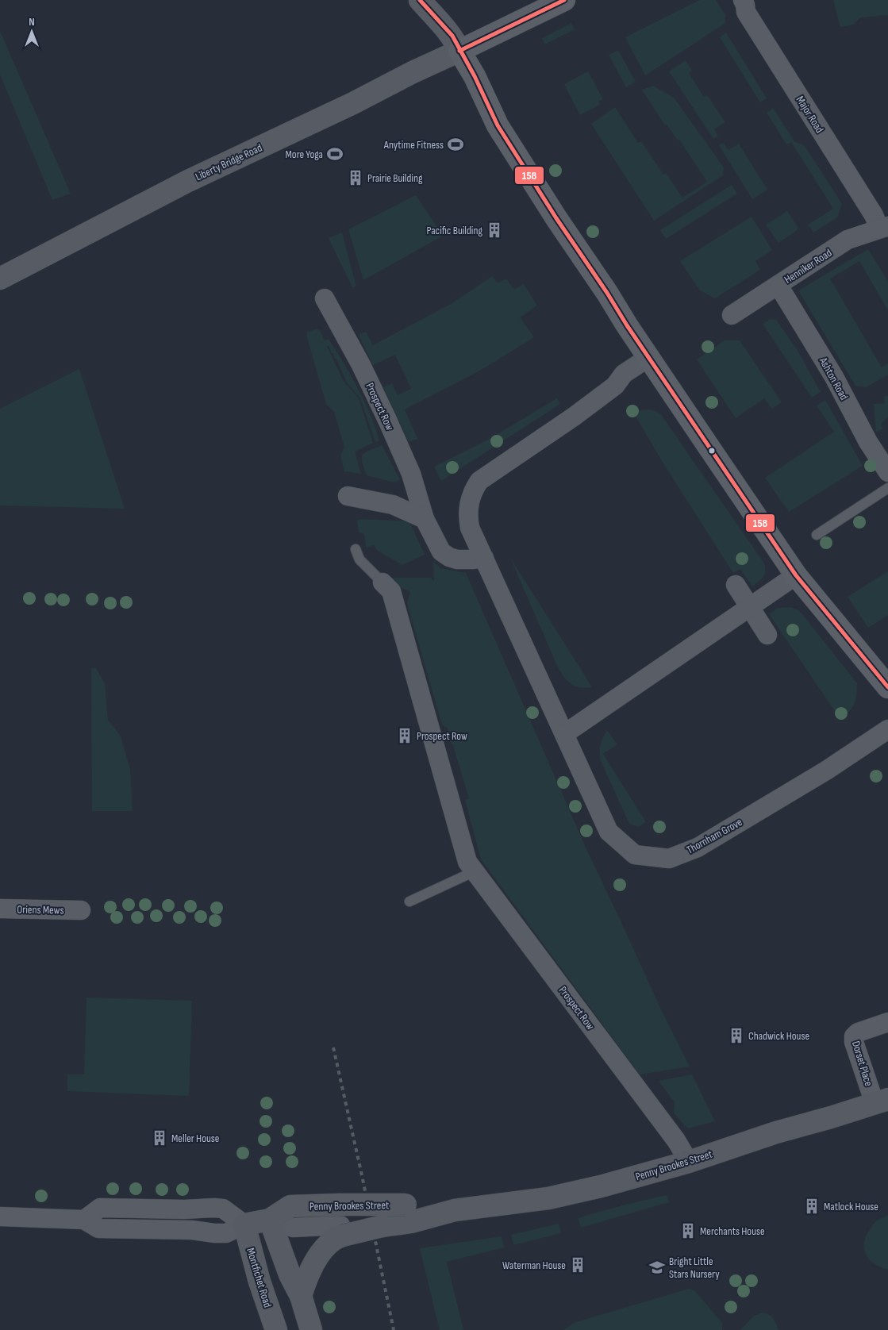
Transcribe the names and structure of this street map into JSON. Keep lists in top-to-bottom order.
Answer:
{
  "streets": {
    "street": [
      "Major Road",
      "Liberty Bridge Road",
      "Henniker Road",
      "Ashton Road",
      "Prospect Row",
      "Thornham Grove",
      "Oriens Mews",
      "Dorset Place",
      "Penny Brookes Street",
      "Montfichet Road"
    ]
  },
  "crossings": [
    ["Major Road", "Henniker Road"],
    ["Henniker Road", "Ashton Road"],
    ["Prospect Row", "Thornham Grove"],
    ["Prospect Row", "Penny Brookes Street"],
    ["Dorset Place", "Penny Brookes Street"],
    ["Penny Brookes Street", "Montfichet Road"]
  ],
  "places": {
    "sports": ["Anytime Fitness", "More Yoga"],
    "building": [
      "Prairie Building",
      "Pacific Building",
      "Prospect Row",
      "Chadwick House",
      "Meller House",
      "Matlock House",
      "Merchants House",
      "Waterman House"
    ],
    "school or university": ["Bright Little Stars Nursery"]
  },
  "lines": ["transit line 158"],
  "north": "top"
}
